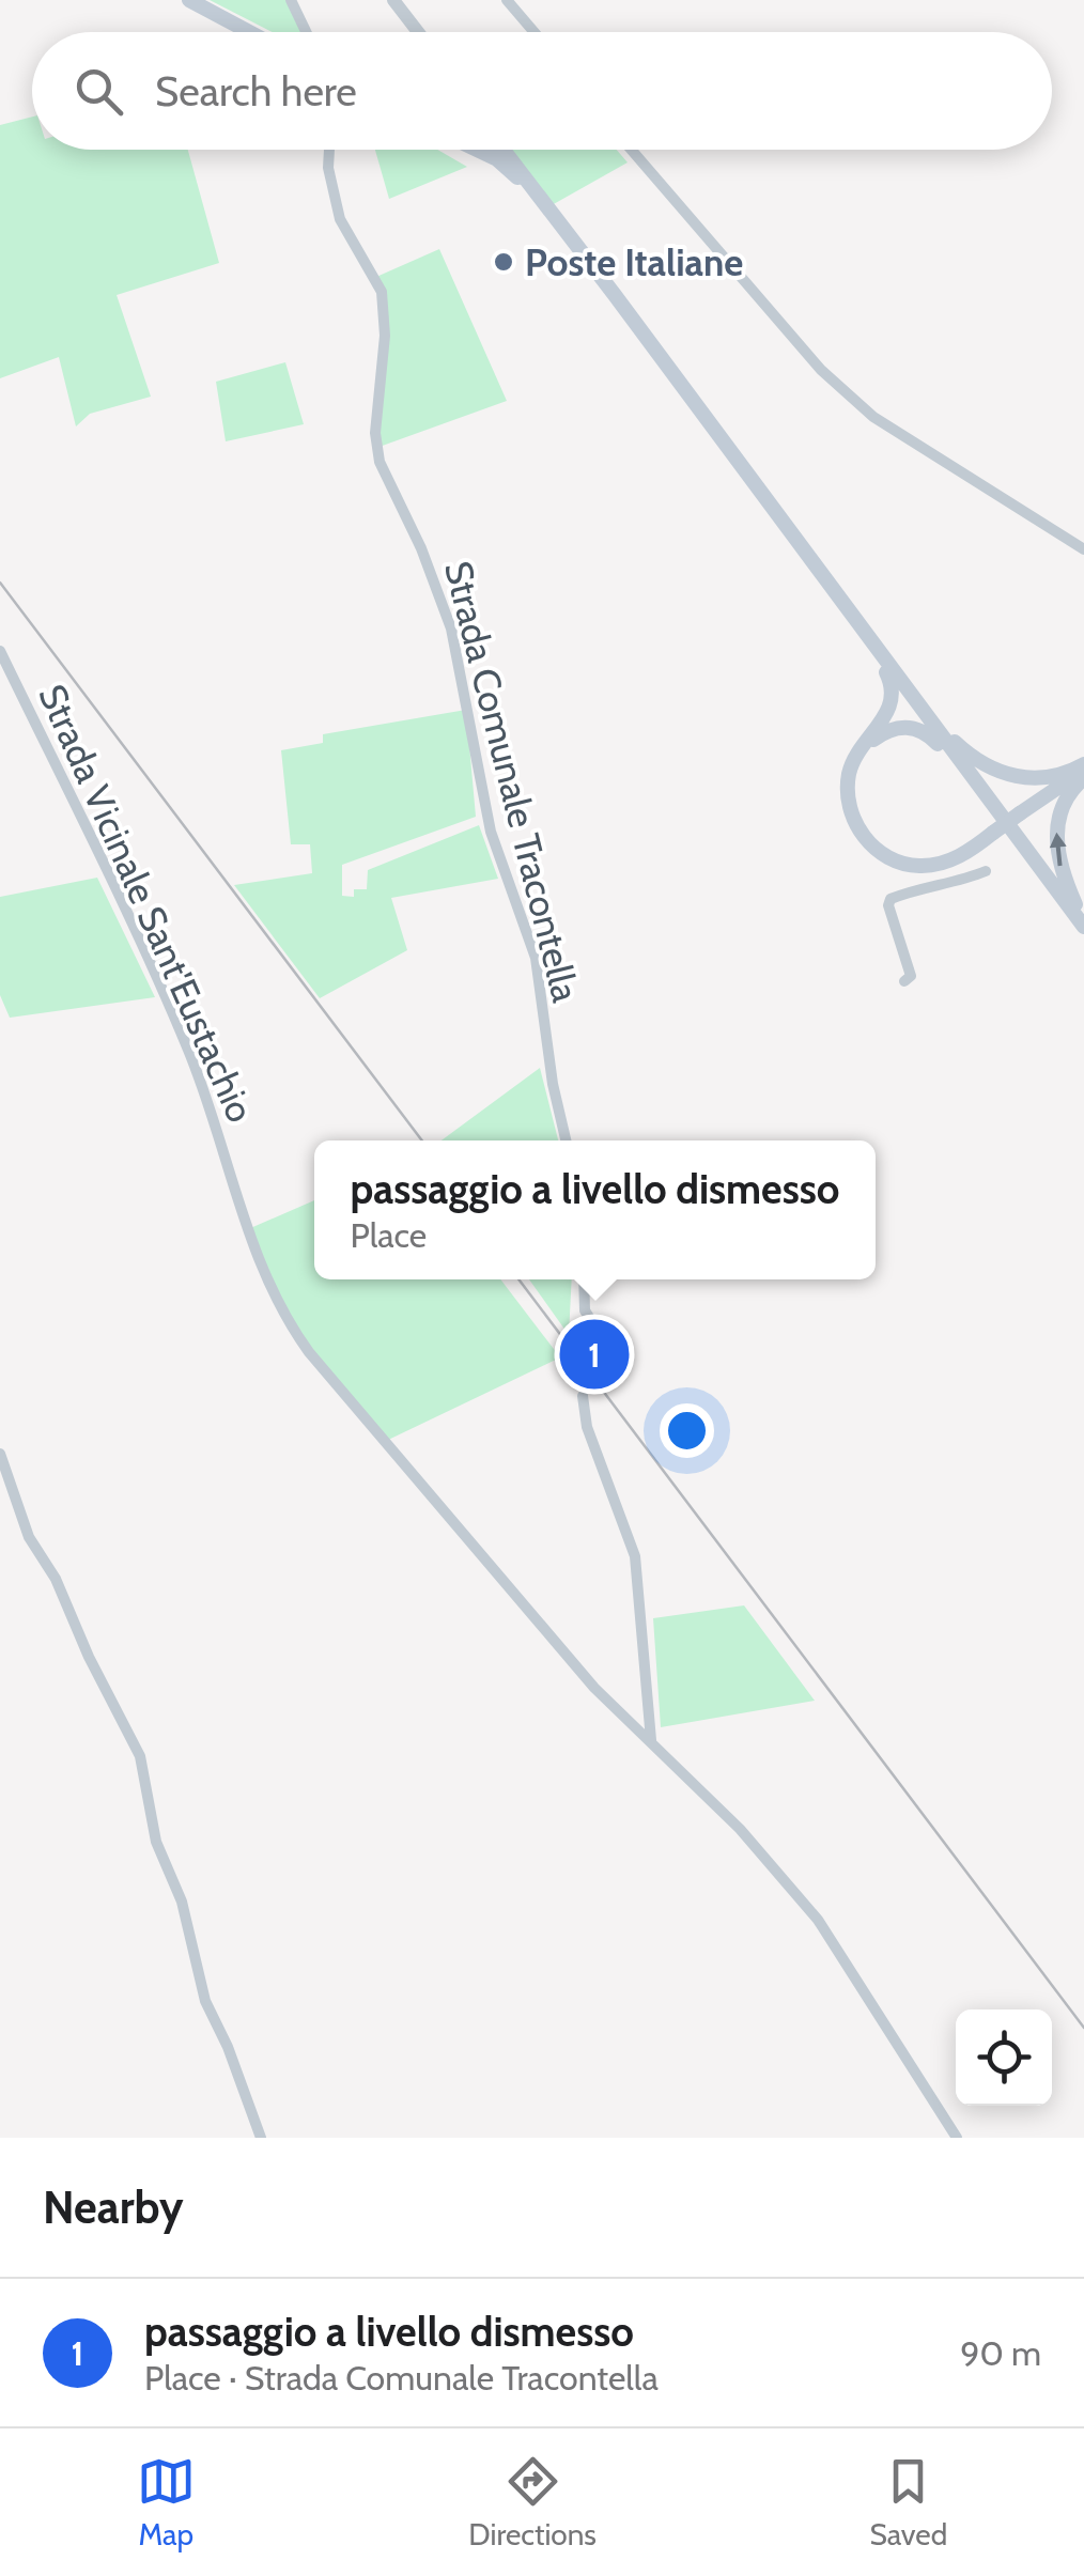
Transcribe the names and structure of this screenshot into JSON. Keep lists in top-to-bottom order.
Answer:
{
  "streets": {
    "street": ["Strada Comunale Tracontella", "Strada Vicinale Sant'Eustachio"]
  },
  "places": ["Poste Italiane"],
  "page": {
    "search": "Search here",
    "popup": ["passaggio a livello dismesso", "Place"],
    "pins": "1",
    "heading": "Nearby",
    "list": [
      {
        "mark": "1",
        "name": "passaggio a livello dismesso",
        "note": "Place · Strada Comunale Tracontella",
        "value": "90 m"
      }
    ],
    "nav": ["Map", "Directions", "Saved"]
  }
}
